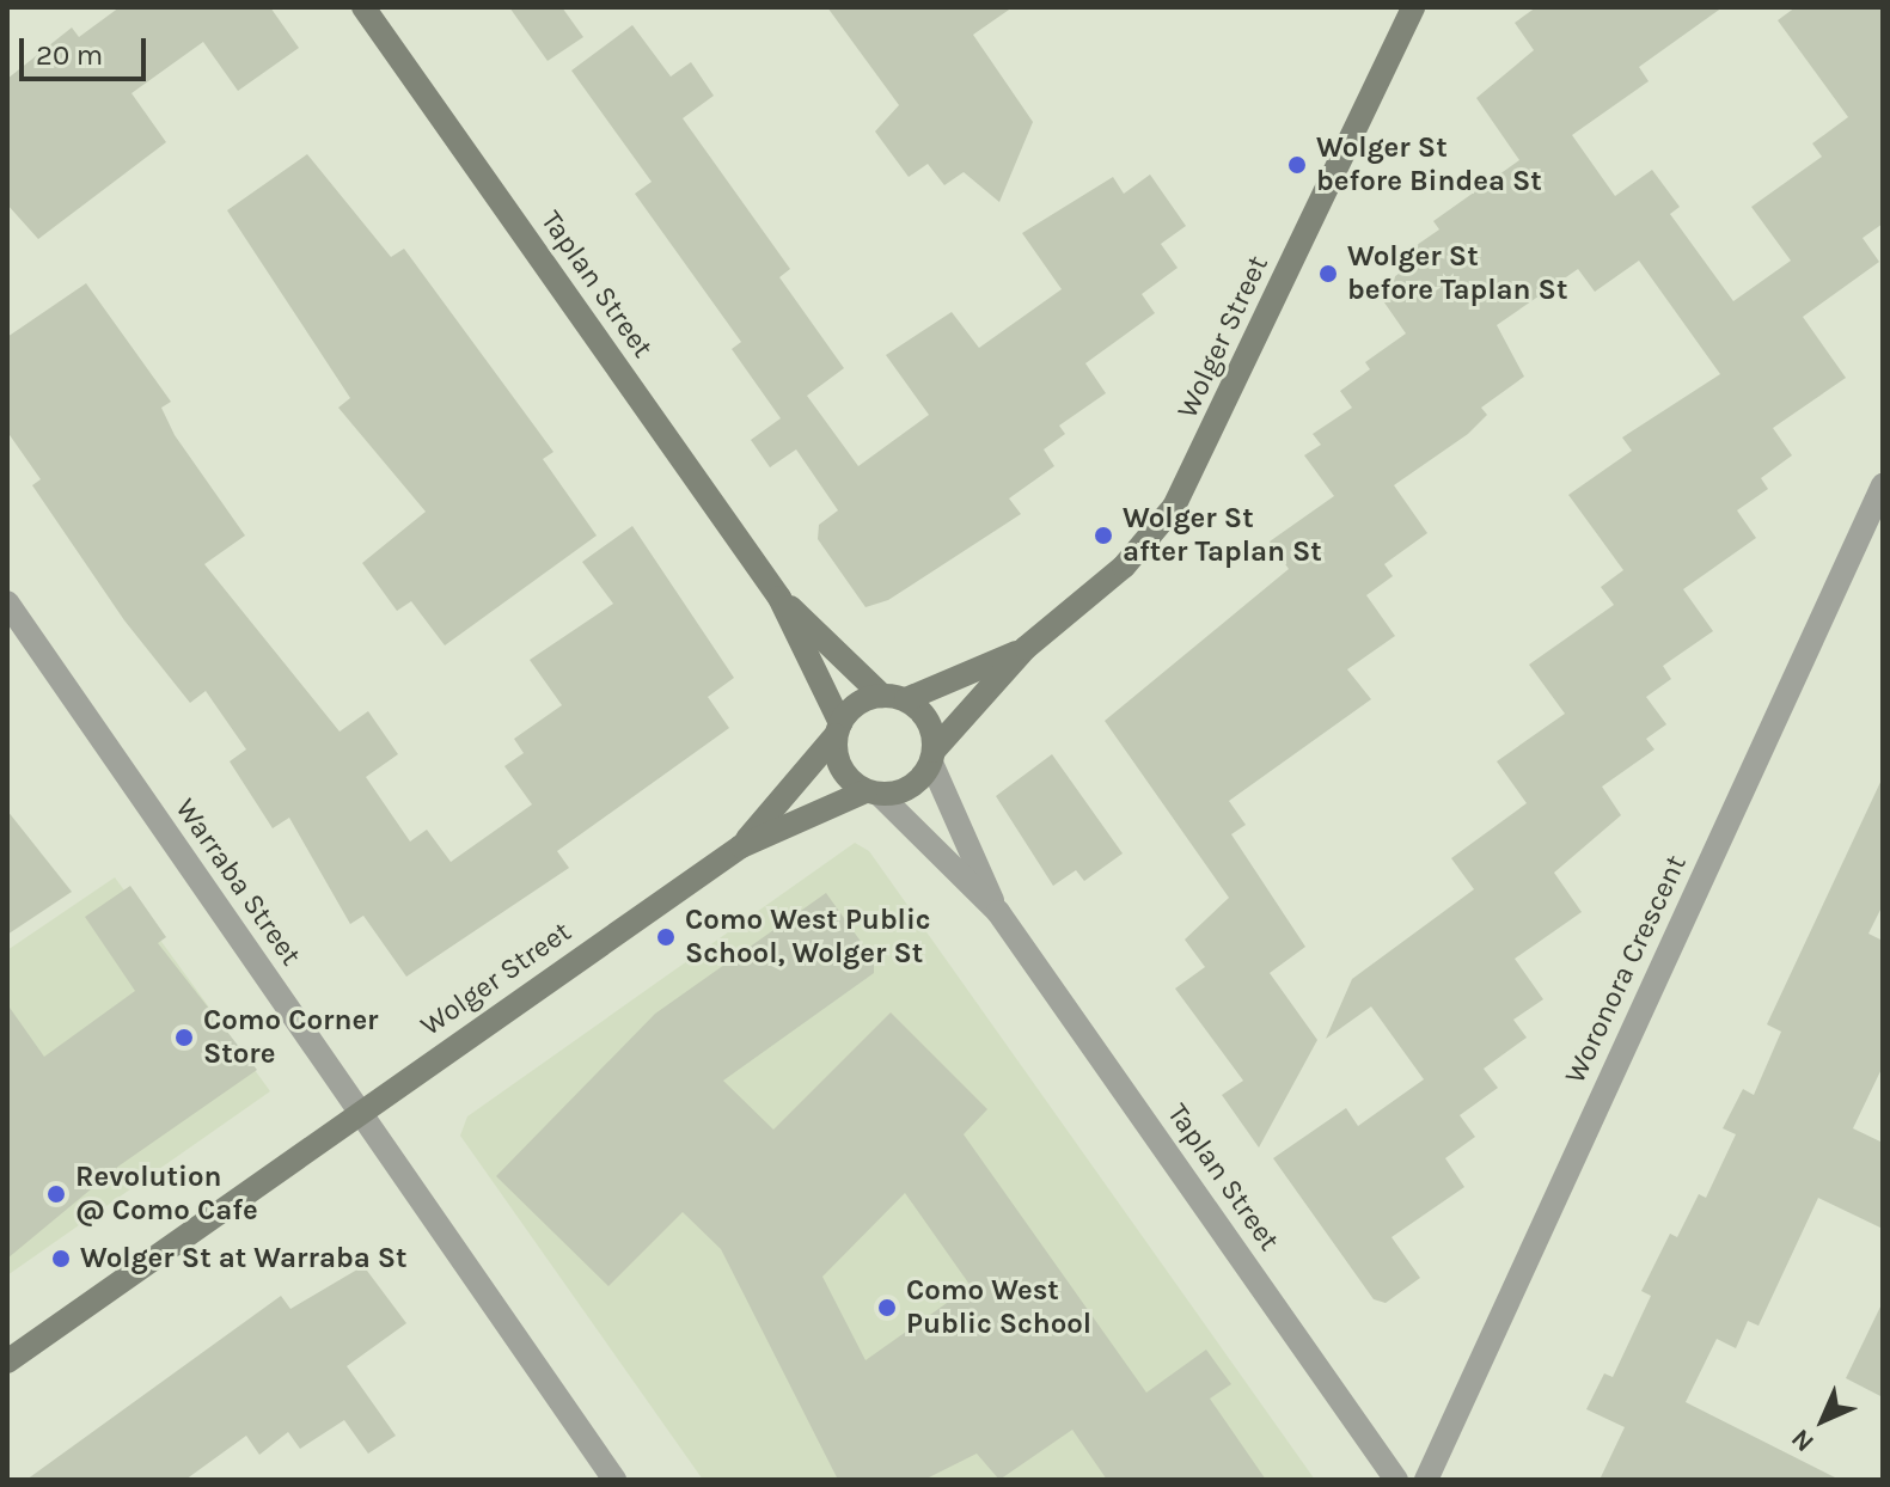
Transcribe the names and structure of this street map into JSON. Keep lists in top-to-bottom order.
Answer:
{
  "streets": {
    "street": [
      "Taplan Street",
      "Wolger Street",
      "Warraba Street",
      "Woronora Crescent"
    ]
  },
  "crossings": [
    ["Taplan Street", "Wolger Street"],
    ["Wolger Street", "Warraba Street"]
  ],
  "places": [
    "Wolger St before Bindea St",
    "Wolger St before Taplan St",
    "Wolger St after Taplan St",
    "Como West Public School, Wolger St",
    "Como Corner Store",
    "Revolution @ Como Cafe",
    "Wolger St at Warraba St",
    "Como West Public School"
  ],
  "scale_bar": "20 m",
  "north": "bottom left"
}
